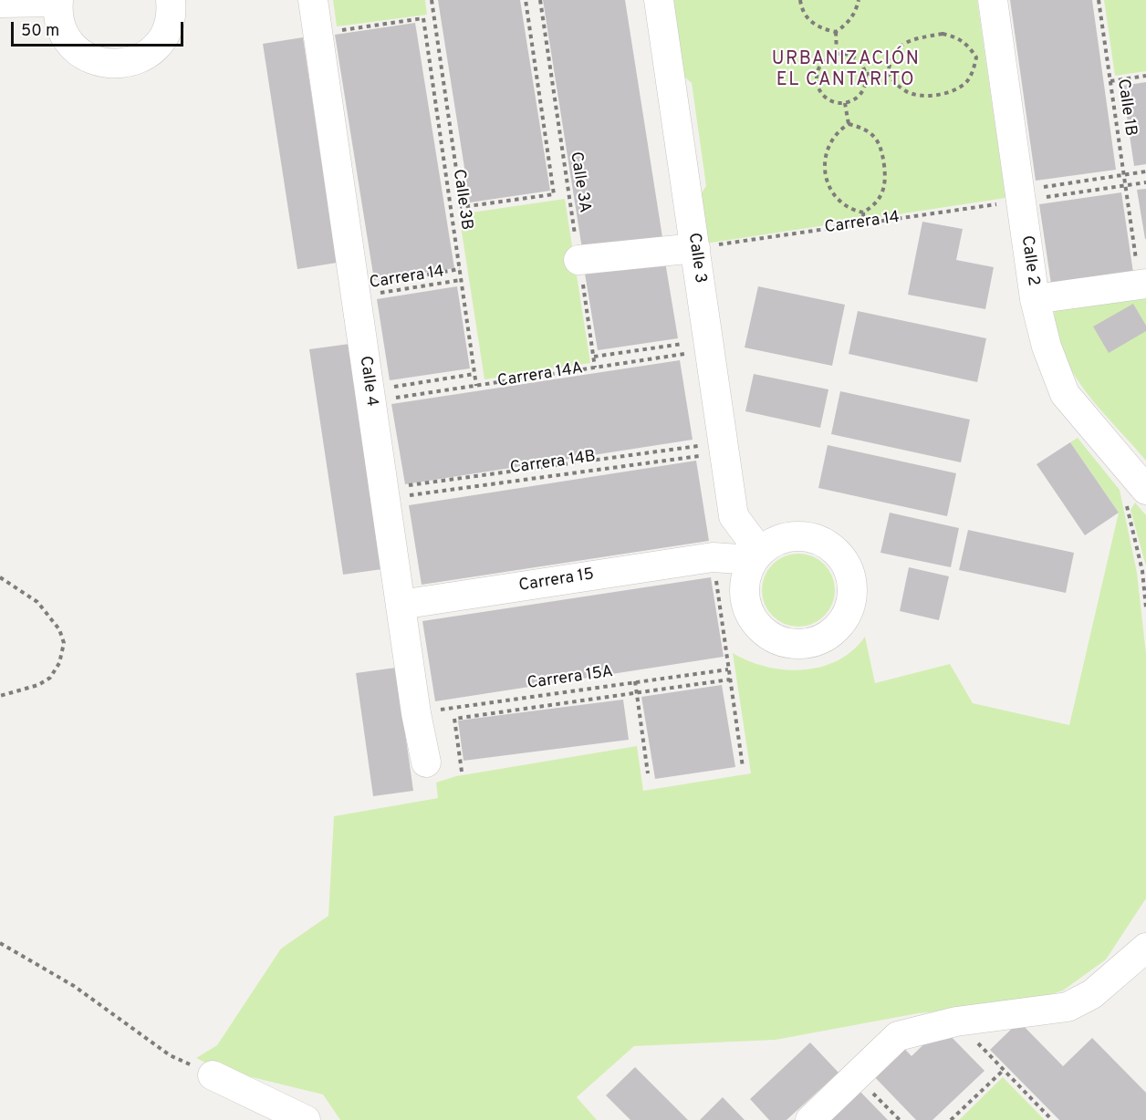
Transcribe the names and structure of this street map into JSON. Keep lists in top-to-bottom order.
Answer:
{
  "streets": {
    "street": [
      "Calle 3",
      "Calle 2",
      "Calle 4",
      "Carrera 15"
    ],
    "path": [
      "Calle 1B",
      "Calle 3A",
      "Calle 3B",
      "Carrera 14",
      "Carrera 14A",
      "Carrera 14B",
      "Carrera 15A"
    ]
  },
  "crossings": [
    ["Calle 1B", "Carrera 14"],
    ["Calle 3A", "Calle 3B"],
    ["Calle 3A", "Carrera 14A"],
    ["Calle 3B", "Carrera 14"],
    ["Calle 3B", "Carrera 14A"],
    ["Calle 3B", "Calle 4"],
    ["Carrera 14", "Calle 3"],
    ["Carrera 14", "Calle 2"],
    ["Carrera 14", "Calle 4"],
    ["Calle 3", "Carrera 14A"],
    ["Calle 3", "Carrera 14B"],
    ["Calle 3", "Carrera 15"],
    ["Carrera 14A", "Calle 4"],
    ["Calle 4", "Carrera 14B"],
    ["Calle 4", "Carrera 15"],
    ["Calle 4", "Carrera 15A"]
  ],
  "districts": ["URBANIZACIÓN EL CANTARITO"],
  "scale_bar": "50 m"
}
